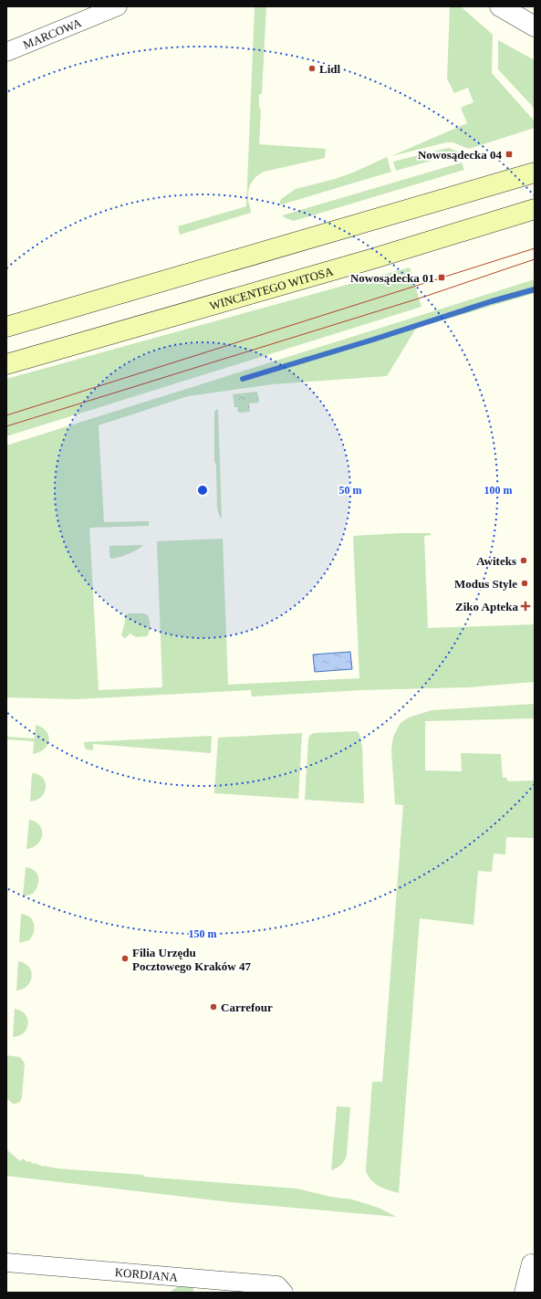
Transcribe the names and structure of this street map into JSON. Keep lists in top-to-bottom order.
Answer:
{
  "streets": {
    "main road": ["WINCENTEGO WITOSA"],
    "street": ["MARCOWA", "KORDIANA"]
  },
  "places": {
    "other": [
      "Lidl",
      "Awiteks",
      "Modus Style",
      "Filia Urzędu Pocztowego Kraków 47",
      "Carrefour"
    ],
    "transit": ["Nowosądecka 04", "Nowosądecka 01"],
    "health": ["Ziko Apteka"]
  },
  "rings": ["50 m", "100 m", "150 m"]
}
